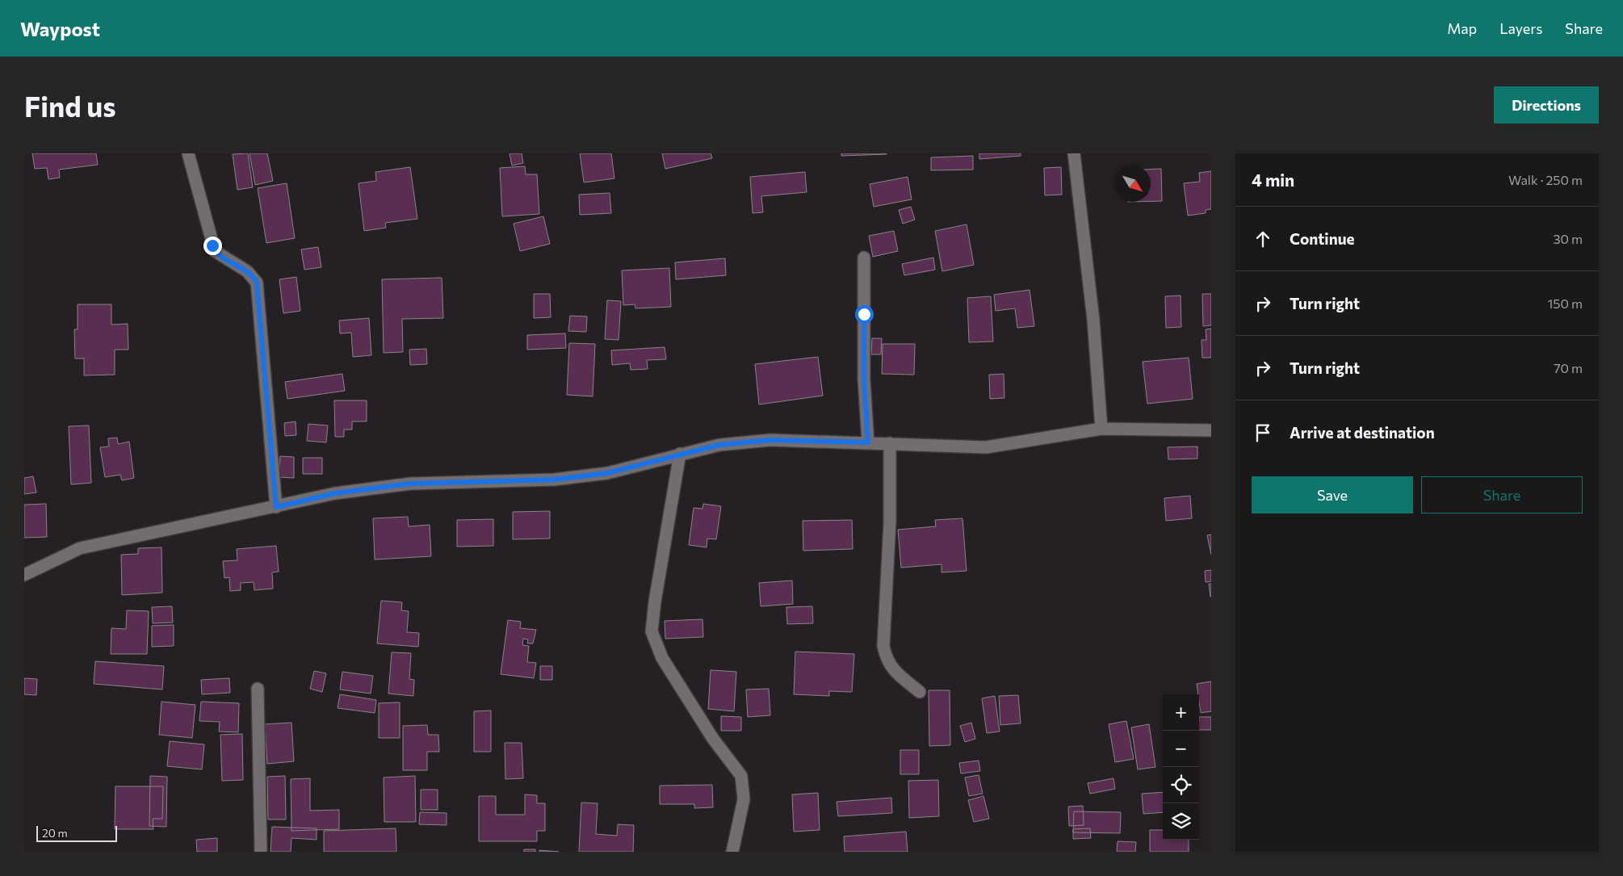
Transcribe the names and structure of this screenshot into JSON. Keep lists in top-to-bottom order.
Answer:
{
  "scale_bar": "20 m",
  "north": "bottom right",
  "page": {
    "header": "Waypost",
    "nav": ["Map", "Layers", "Share"],
    "buttons": [
      "Directions",
      ["Save", "Share"]
    ],
    "title": "Find us",
    "heading": ["4 min", "Walk · 250 m"],
    "list": [
      ["Continue", "30 m"],
      ["Turn right", "150 m"],
      ["Turn right", "70 m"],
      "Arrive at destination"
    ],
    "map_buttons": ["+", "−"],
    "scale": "20 m"
  }
}
